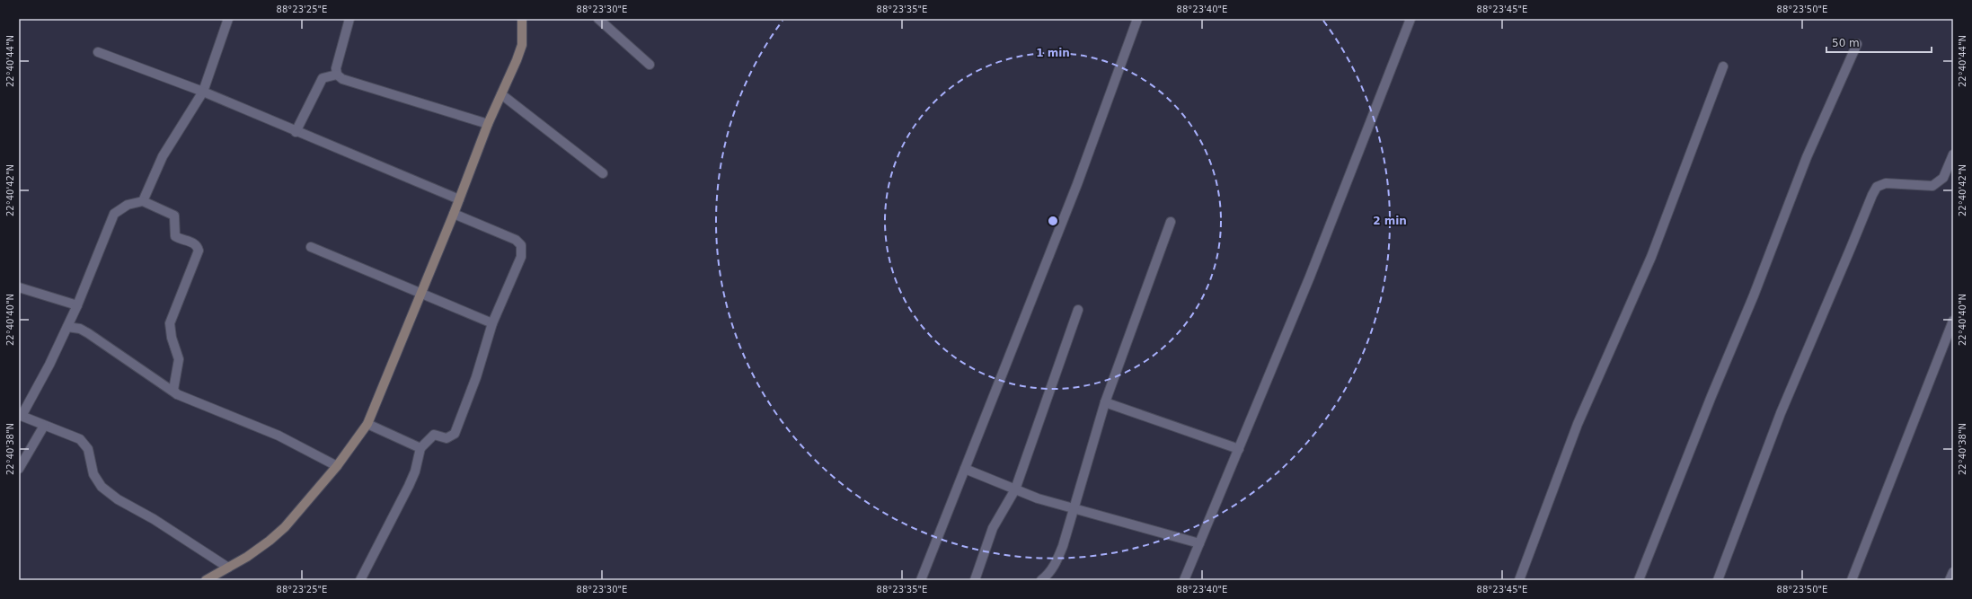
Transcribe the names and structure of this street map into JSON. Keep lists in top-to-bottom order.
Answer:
{
  "scale_bar": "50 m",
  "coordinates": [
    "88°23'25\"E",
    "88°23'30\"E",
    "88°23'35\"E",
    "88°23'40\"E",
    "88°23'45\"E",
    "88°23'50\"E",
    "22°40'44\"N",
    "22°40'42\"N",
    "22°40'40\"N",
    "22°40'38\"N"
  ],
  "rings": ["1 min", "2 min"]
}
